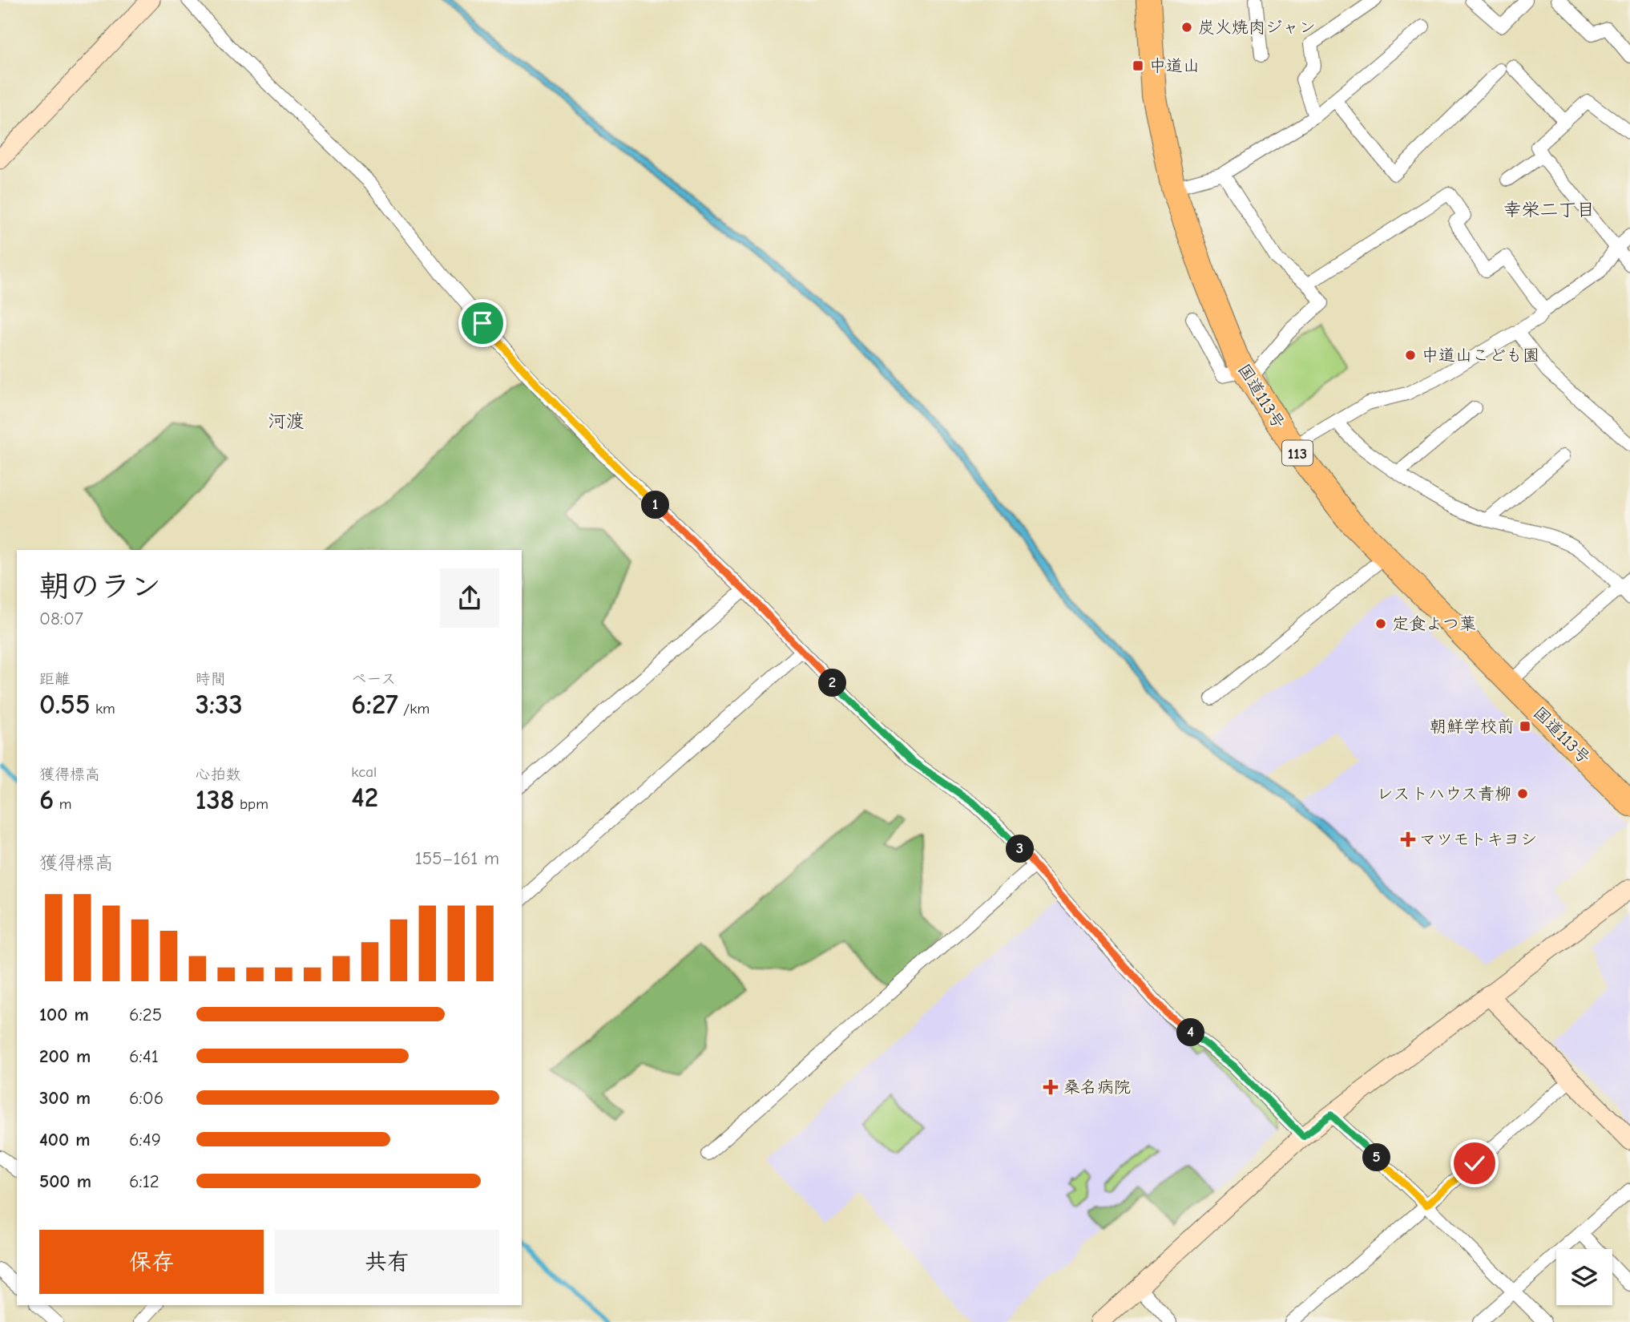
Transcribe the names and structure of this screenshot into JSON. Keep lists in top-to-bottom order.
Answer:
{
  "streets": {
    "highway": ["国道113号", "113"]
  },
  "districts": ["幸栄二丁目", "河渡"],
  "places": {
    "other": [
      "炭火焼肉ジャン",
      "中道山こども園",
      "定食よつ葉",
      "レストハウス青柳"
    ],
    "transit": ["中道山", "朝鮮学校前"],
    "health": ["マツモトキヨシ", "桑名病院"]
  },
  "page": {
    "pins": [
      "1",
      "2",
      "3",
      "4",
      "5"
    ],
    "heading": ["朝のラン", "08:07"],
    "stats": [
      ["距離", "0.55 km"],
      ["時間", "3:33"],
      ["ペース", "6:27 /km"],
      ["獲得標高", "6 m"],
      ["心拍数", "138 bpm"],
      ["kcal", "42"]
    ],
    "chart": ["獲得標高", "155–161 m"],
    "list": [
      {
        "name": "100 m",
        "note": "6:25"
      },
      {
        "name": "200 m",
        "note": "6:41"
      },
      {
        "name": "300 m",
        "note": "6:06"
      },
      {
        "name": "400 m",
        "note": "6:49"
      },
      {
        "name": "500 m",
        "note": "6:12"
      }
    ],
    "buttons": ["保存", "共有"]
  }
}
